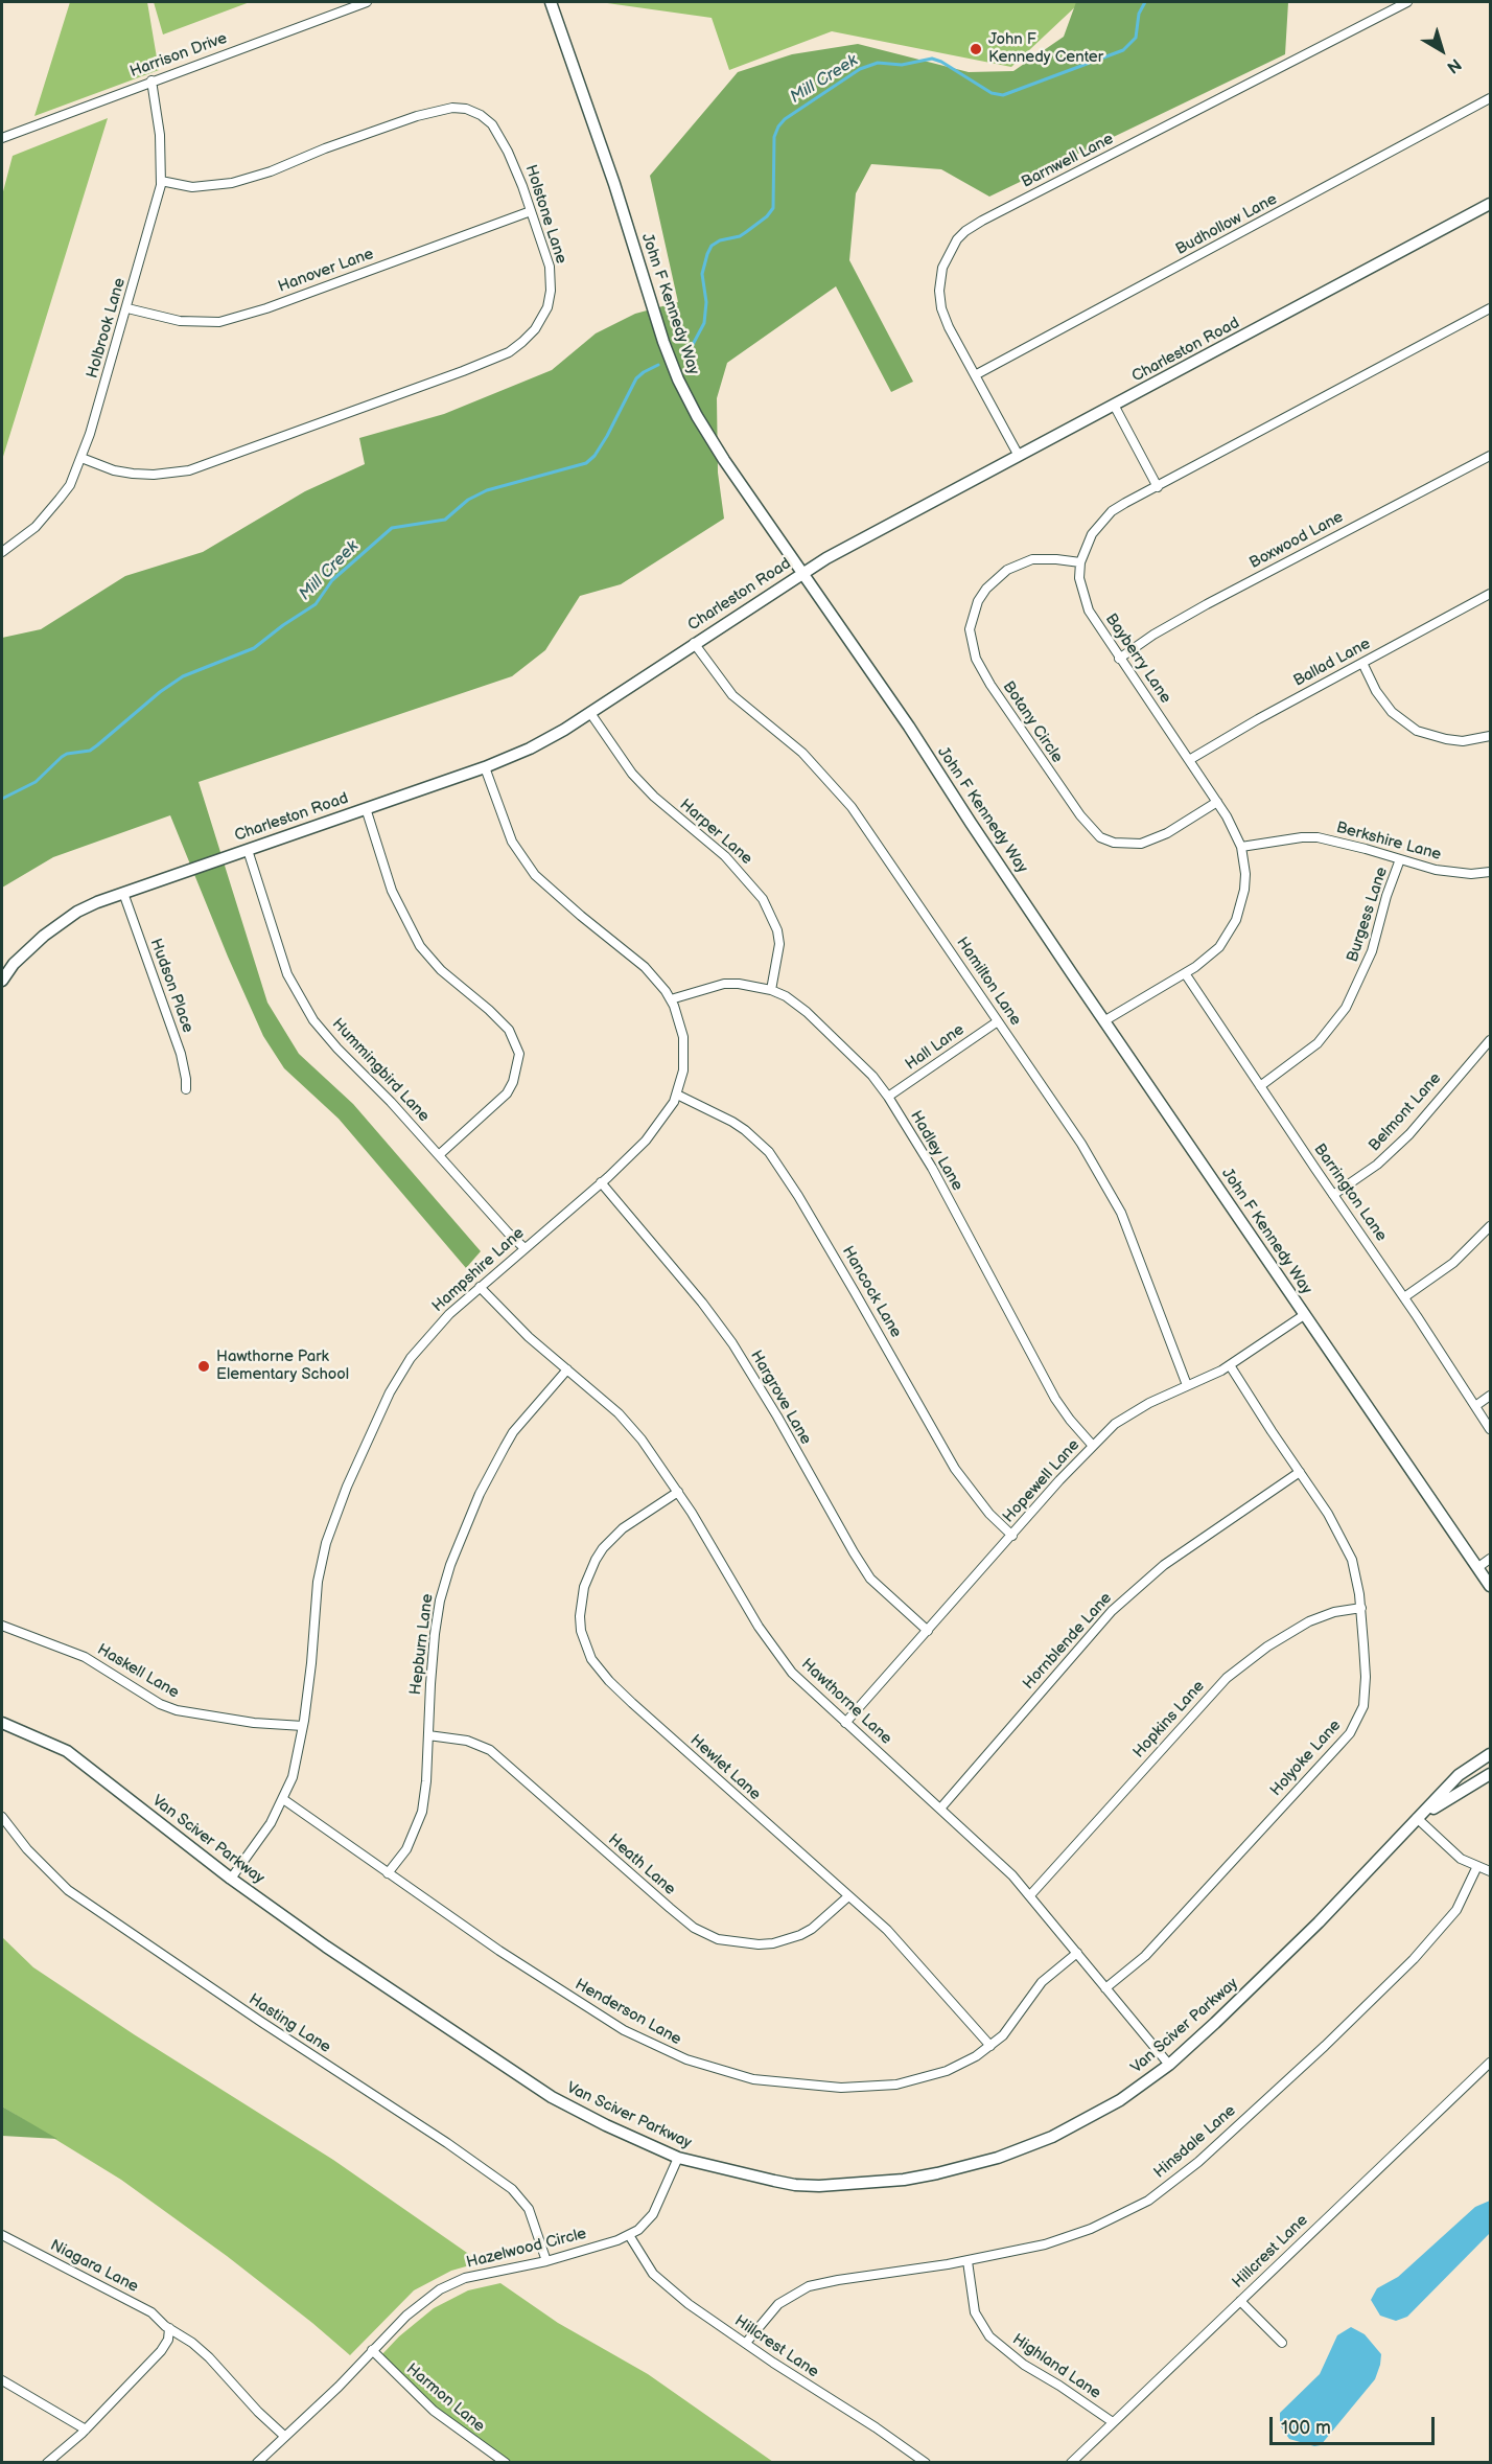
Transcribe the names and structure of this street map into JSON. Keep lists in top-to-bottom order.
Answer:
{
  "streets": {
    "street": [
      "Harrison Drive",
      "Barnwell Lane",
      "Holstone Lane",
      "Budhollow Lane",
      "Hanover Lane",
      "John F Kennedy Way",
      "Holbrook Lane",
      "Charleston Road",
      "Boxwood Lane",
      "Bayberry Lane",
      "Ballad Lane",
      "Botany Circle",
      "Harper Lane",
      "Berkshire Lane",
      "Burgess Lane",
      "Hamilton Lane",
      "Hudson Place",
      "Hall Lane",
      "Hummingbird Lane",
      "Belmont Lane",
      "Hadley Lane",
      "Barrington Lane",
      "Hampshire Lane",
      "Hancock Lane",
      "Hargrove Lane",
      "Hopewell Lane",
      "Hornblende Lane",
      "Hepburn Lane",
      "Haskell Lane",
      "Hawthorne Lane",
      "Hopkins Lane",
      "Holyoke Lane",
      "Hewlet Lane",
      "Van Sciver Parkway",
      "Heath Lane",
      "Henderson Lane",
      "Hasting Lane",
      "Hinsdale Lane",
      "Hazelwood Circle",
      "Hillcrest Lane",
      "Niagara Lane",
      "Highland Lane",
      "Harmon Lane"
    ]
  },
  "crossings": [
    ["Harrison Drive", "Holbrook Lane"],
    ["Barnwell Lane", "Budhollow Lane"],
    ["Barnwell Lane", "Charleston Road"],
    ["Holstone Lane", "Hanover Lane"],
    ["Holstone Lane", "Holbrook Lane"],
    ["Hanover Lane", "Holbrook Lane"],
    ["John F Kennedy Way", "Charleston Road"],
    ["John F Kennedy Way", "Bayberry Lane"],
    ["John F Kennedy Way", "Hopewell Lane"],
    ["Charleston Road", "Harper Lane"],
    ["Charleston Road", "Hamilton Lane"],
    ["Charleston Road", "Hudson Place"],
    ["Charleston Road", "Hummingbird Lane"],
    ["Charleston Road", "Hampshire Lane"],
    ["Boxwood Lane", "Bayberry Lane"],
    ["Bayberry Lane", "Ballad Lane"],
    ["Bayberry Lane", "Botany Circle"],
    ["Bayberry Lane", "Berkshire Lane"],
    ["Bayberry Lane", "Barrington Lane"],
    ["Harper Lane", "Hadley Lane"],
    ["Berkshire Lane", "Burgess Lane"],
    ["Burgess Lane", "Barrington Lane"],
    ["Hamilton Lane", "Hall Lane"],
    ["Hamilton Lane", "Hopewell Lane"],
    ["Hall Lane", "Hadley Lane"],
    ["Hummingbird Lane", "Hampshire Lane"],
    ["Belmont Lane", "Barrington Lane"],
    ["Hadley Lane", "Hampshire Lane"],
    ["Hadley Lane", "Hopewell Lane"],
    ["Hampshire Lane", "Hancock Lane"],
    ["Hampshire Lane", "Hargrove Lane"],
    ["Hampshire Lane", "Haskell Lane"],
    ["Hampshire Lane", "Hawthorne Lane"],
    ["Hampshire Lane", "Van Sciver Parkway"],
    ["Hampshire Lane", "Henderson Lane"],
    ["Hancock Lane", "Hopewell Lane"],
    ["Hargrove Lane", "Hopewell Lane"],
    ["Hopewell Lane", "Hawthorne Lane"],
    ["Hopewell Lane", "Holyoke Lane"],
    ["Hornblende Lane", "Hawthorne Lane"],
    ["Hornblende Lane", "Holyoke Lane"],
    ["Hepburn Lane", "Hawthorne Lane"],
    ["Hepburn Lane", "Heath Lane"],
    ["Hepburn Lane", "Henderson Lane"],
    ["Hawthorne Lane", "Hopkins Lane"],
    ["Hawthorne Lane", "Holyoke Lane"],
    ["Hawthorne Lane", "Hewlet Lane"],
    ["Hawthorne Lane", "Van Sciver Parkway"],
    ["Hawthorne Lane", "Henderson Lane"],
    ["Hopkins Lane", "Holyoke Lane"],
    ["Hewlet Lane", "Heath Lane"],
    ["Hewlet Lane", "Henderson Lane"],
    ["Van Sciver Parkway", "Hazelwood Circle"],
    ["Hasting Lane", "Hazelwood Circle"],
    ["Hinsdale Lane", "Hillcrest Lane"],
    ["Hinsdale Lane", "Highland Lane"],
    ["Hazelwood Circle", "Hillcrest Lane"],
    ["Hazelwood Circle", "Niagara Lane"],
    ["Hazelwood Circle", "Harmon Lane"],
    ["Hillcrest Lane", "Highland Lane"]
  ],
  "water": ["Mill Creek"],
  "places": ["John F Kennedy Center", "Hawthorne Park Elementary School"],
  "scale_bar": "100 m",
  "north": "bottom right"
}
